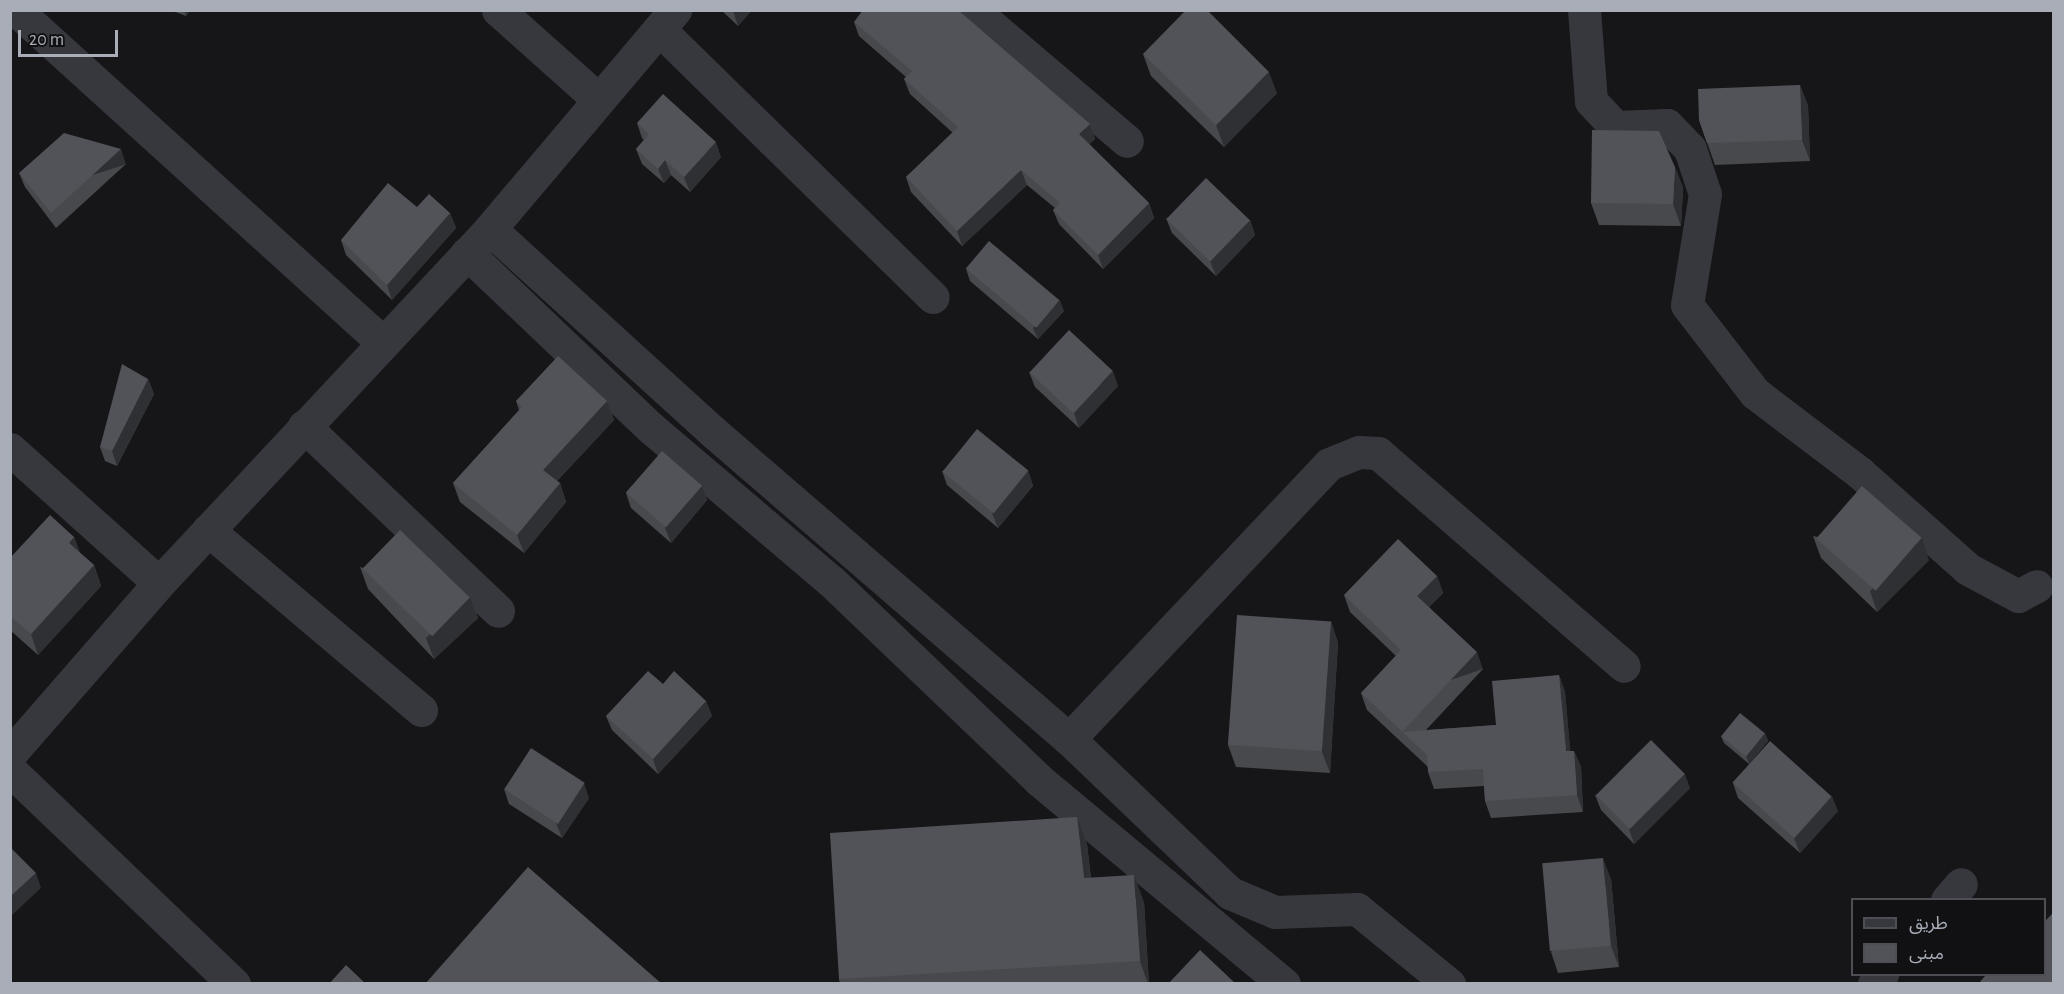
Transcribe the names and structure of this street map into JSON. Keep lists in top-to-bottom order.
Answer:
{
  "legend": ["طريق", "مبنى"],
  "scale_bar": "20 m"
}
